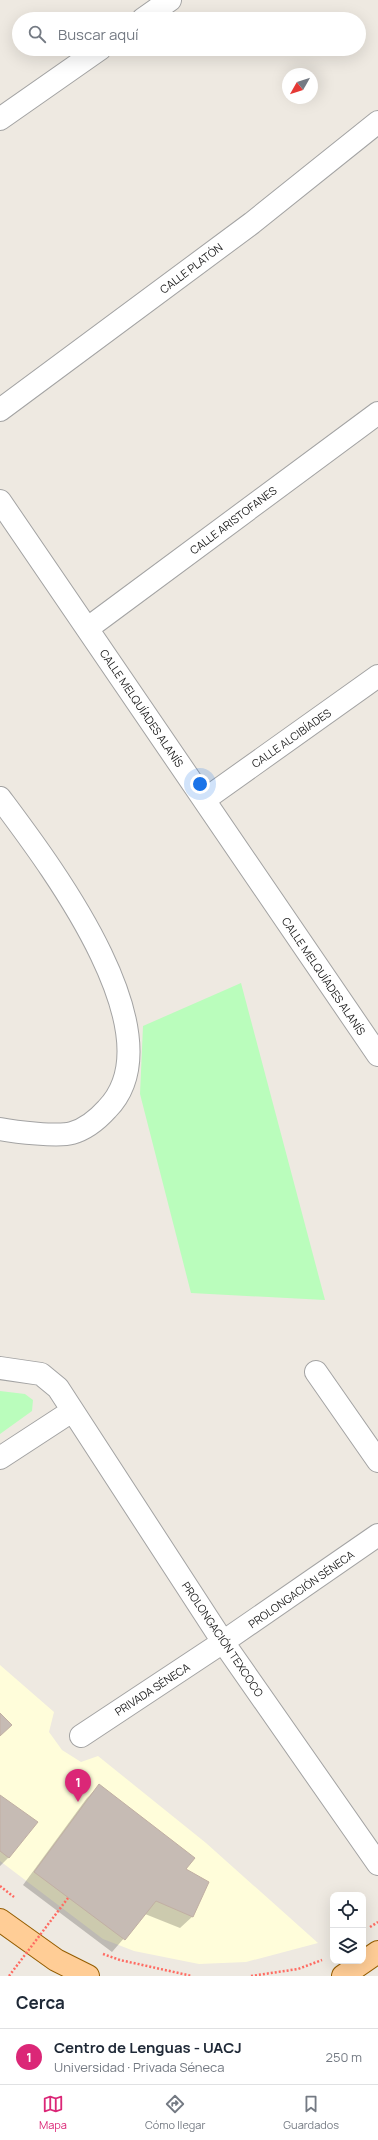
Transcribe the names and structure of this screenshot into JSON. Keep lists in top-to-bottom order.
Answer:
{
  "streets": {
    "street": [
      "CALLE PLATÓN",
      "CALLE ARISTOFANES",
      "CALLE MELQUÍADES ALANÍS",
      "CALLE ALCIBÍADES",
      "PROLONGACIÓN SÉNECA",
      "PROLONGACIÓN TEXCOCO",
      "PRIVADA SÉNECA"
    ]
  },
  "crossings": [
    ["CALLE ARISTOFANES", "CALLE MELQUÍADES ALANÍS"],
    ["CALLE MELQUÍADES ALANÍS", "CALLE ALCIBÍADES"],
    ["PROLONGACIÓN SÉNECA", "PROLONGACIÓN TEXCOCO"],
    ["PROLONGACIÓN SÉNECA", "PRIVADA SÉNECA"],
    ["PROLONGACIÓN TEXCOCO", "PRIVADA SÉNECA"]
  ],
  "north": "bottom left",
  "page": {
    "search": "Buscar aquí",
    "pins": "1",
    "heading": "Cerca",
    "list": [
      {
        "mark": "1",
        "name": "Centro de Lenguas - UACJ",
        "note": "Universidad · Privada Séneca",
        "value": "250 m"
      }
    ],
    "nav": ["Mapa", "Cómo llegar", "Guardados"]
  }
}
